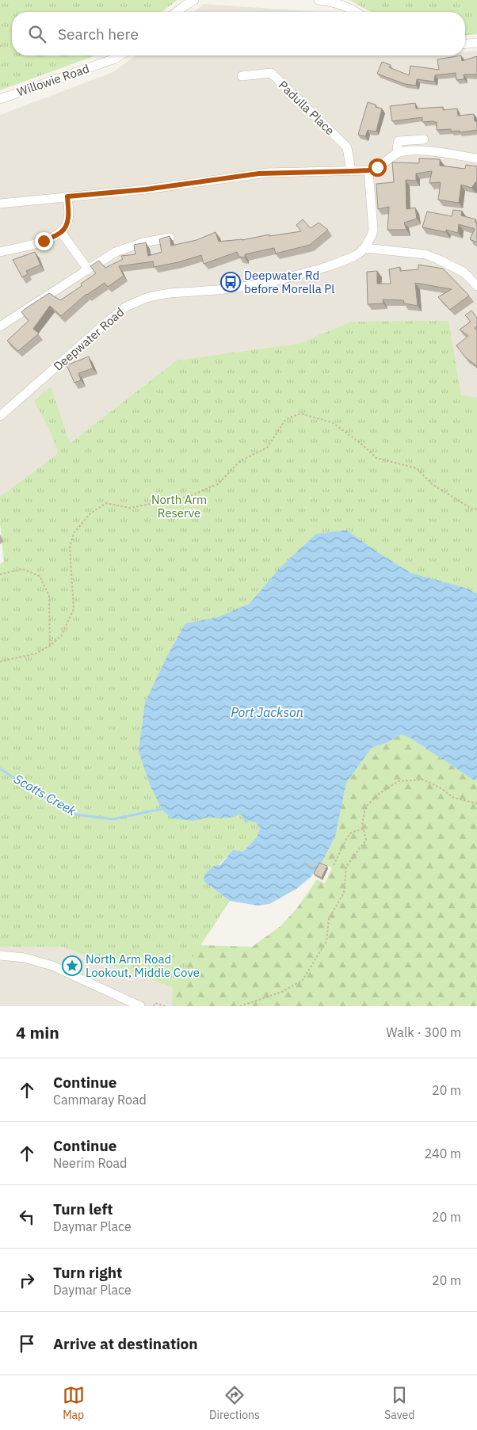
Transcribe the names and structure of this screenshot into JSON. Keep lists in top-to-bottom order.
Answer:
{
  "streets": {
    "street": ["Willowie Road", "Padulla Place", "Deepwater Road"]
  },
  "water": ["Port Jackson", "Scotts Creek"],
  "parks": ["North Arm Reserve"],
  "places": {
    "bus stop": ["Deepwater Rd before Morella Pl"],
    "place": ["North Arm Road Lookout, Middle Cove"]
  },
  "page": {
    "search": "Search here",
    "heading": ["4 min", "Walk · 300 m"],
    "list": [
      ["Continue", "Cammaray Road", "20 m"],
      ["Continue", "Neerim Road", "240 m"],
      ["Turn left", "Daymar Place", "20 m"],
      ["Turn right", "Daymar Place", "20 m"],
      "Arrive at destination"
    ],
    "nav": ["Map", "Directions", "Saved"]
  }
}
